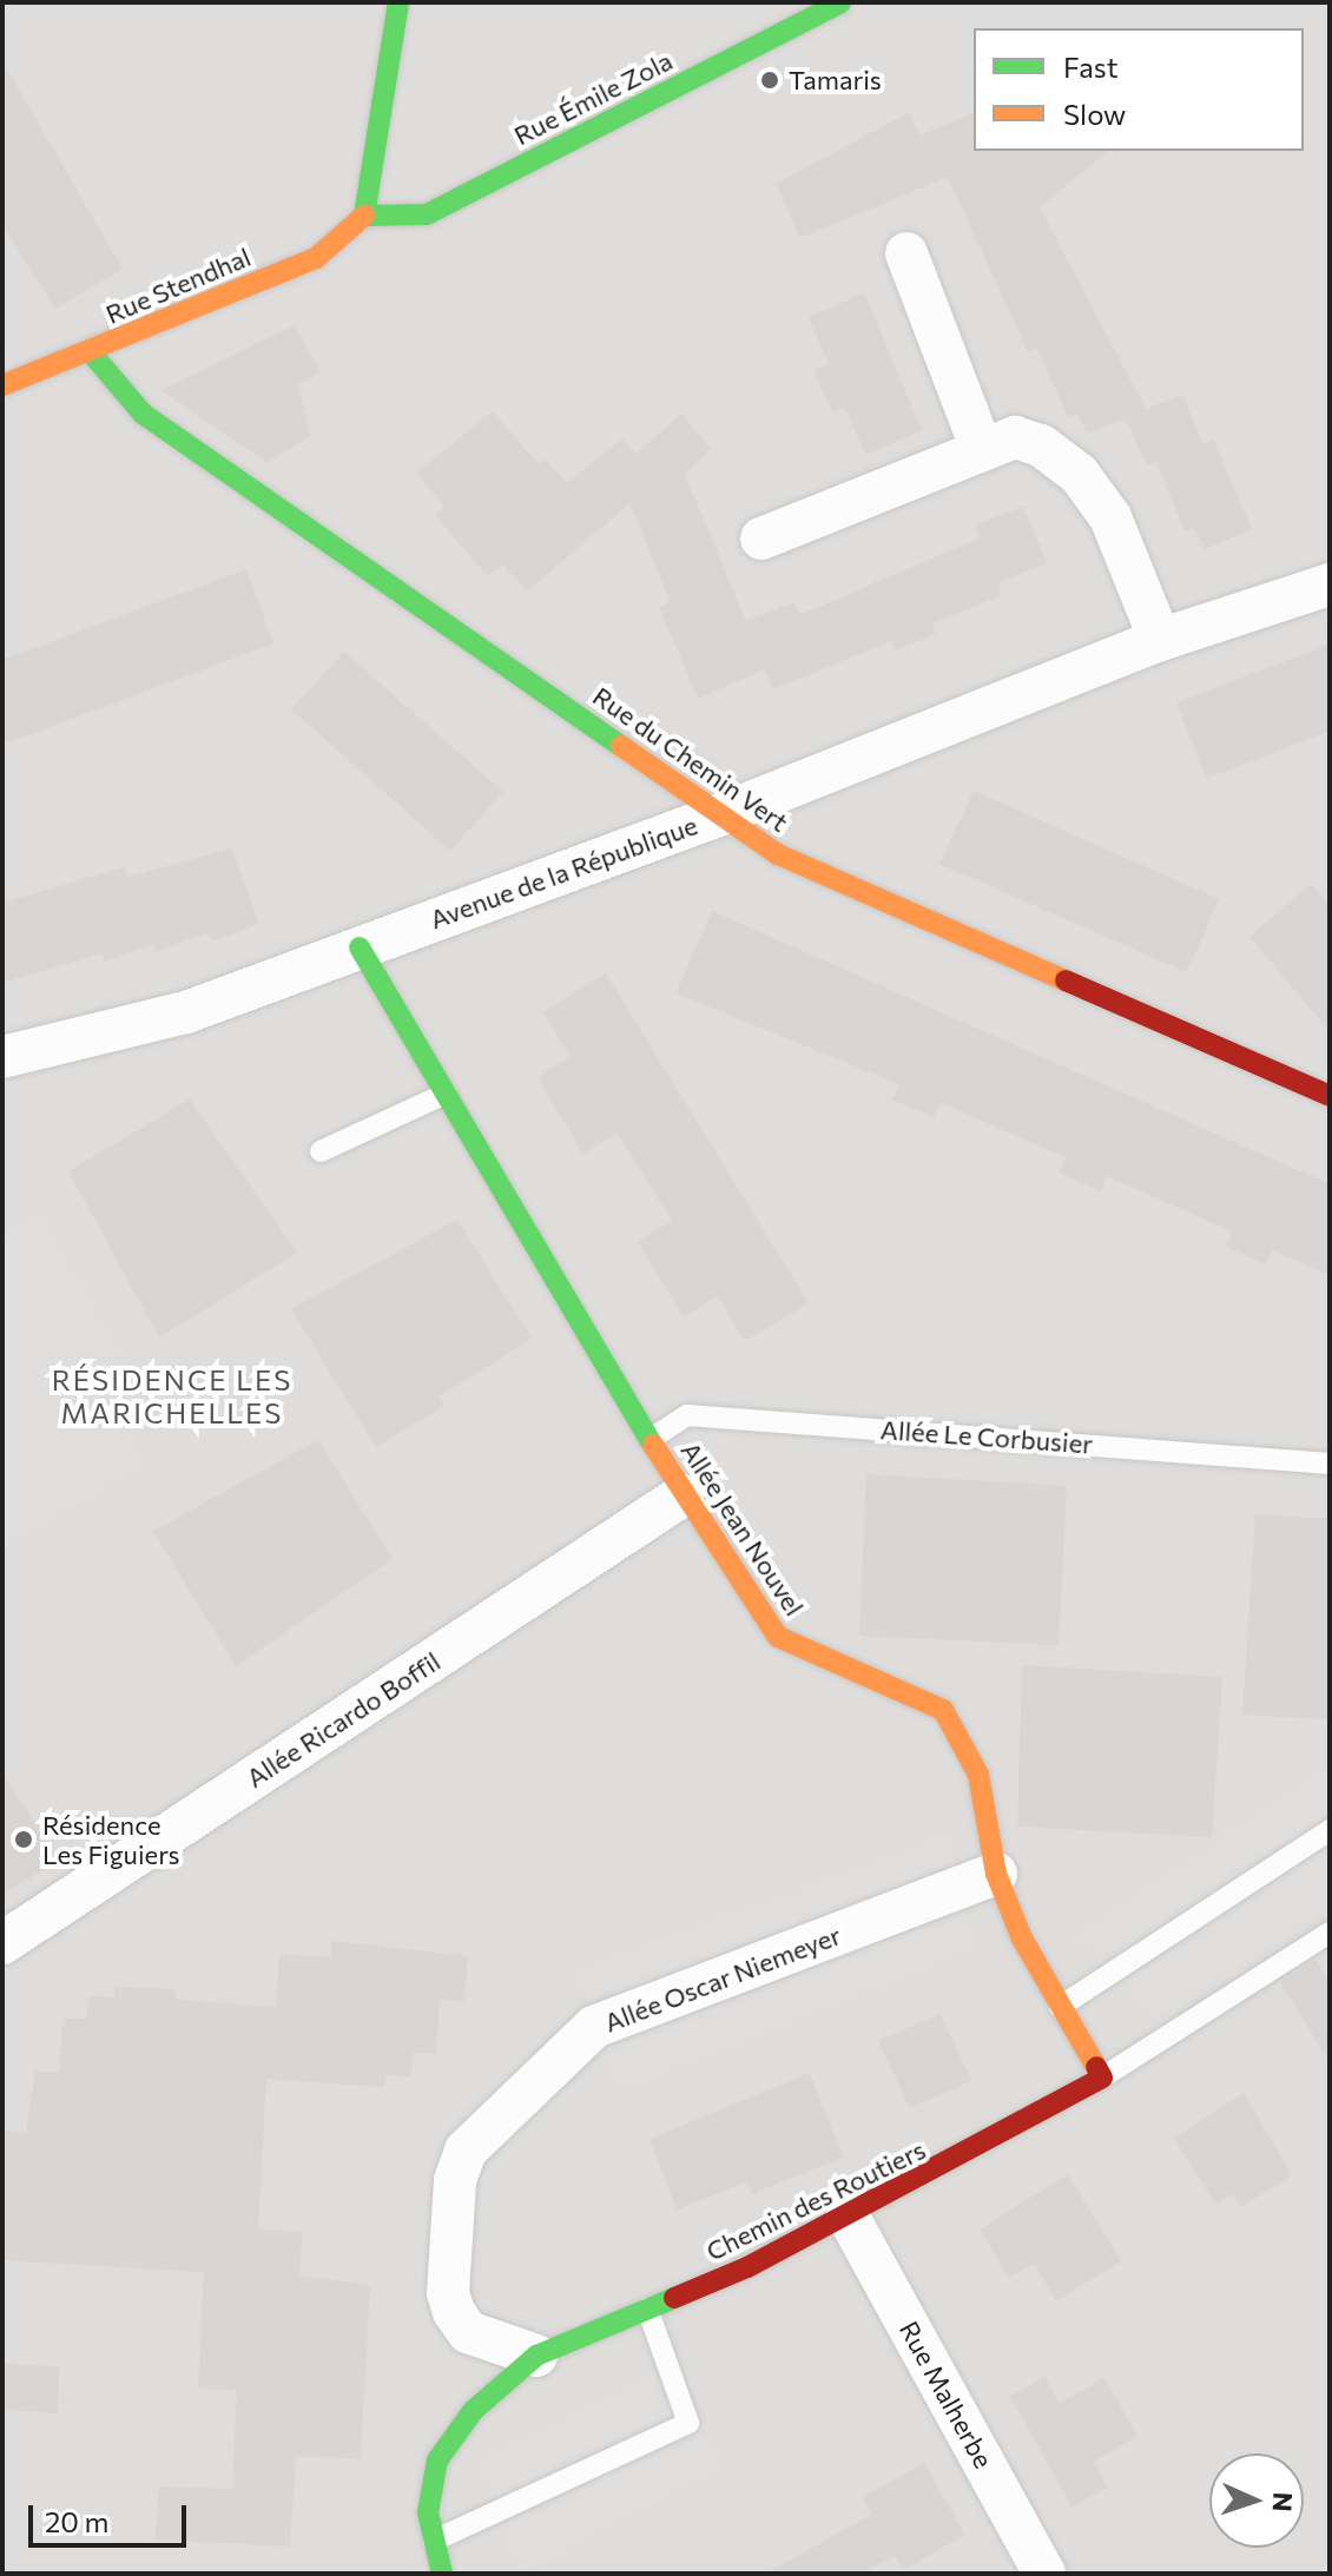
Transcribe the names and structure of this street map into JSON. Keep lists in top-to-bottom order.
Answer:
{
  "streets": {
    "street": [
      "Rue Émile Zola",
      "Rue Stendhal",
      "Rue du Chemin Vert",
      "Avenue de la République",
      "Allée Jean Nouvel",
      "Allée Ricardo Boffil",
      "Allée Oscar Niemeyer",
      "Chemin des Routiers",
      "Rue Malherbe"
    ],
    "lane": ["Allée Le Corbusier"]
  },
  "crossings": [
    ["Rue Émile Zola", "Rue Stendhal"],
    ["Rue Stendhal", "Rue du Chemin Vert"],
    ["Rue du Chemin Vert", "Avenue de la République"],
    ["Avenue de la République", "Allée Jean Nouvel"],
    ["Allée Le Corbusier", "Allée Jean Nouvel"],
    ["Allée Jean Nouvel", "Allée Ricardo Boffil"],
    ["Allée Jean Nouvel", "Allée Oscar Niemeyer"],
    ["Allée Jean Nouvel", "Chemin des Routiers"],
    ["Allée Oscar Niemeyer", "Chemin des Routiers"],
    ["Chemin des Routiers", "Rue Malherbe"]
  ],
  "districts": ["RÉSIDENCE LES MARICHELLES"],
  "places": ["Tamaris", "Résidence Les Figuiers"],
  "legend": ["Fast", "Slow"],
  "scale_bar": "20 m",
  "north": "right"
}
